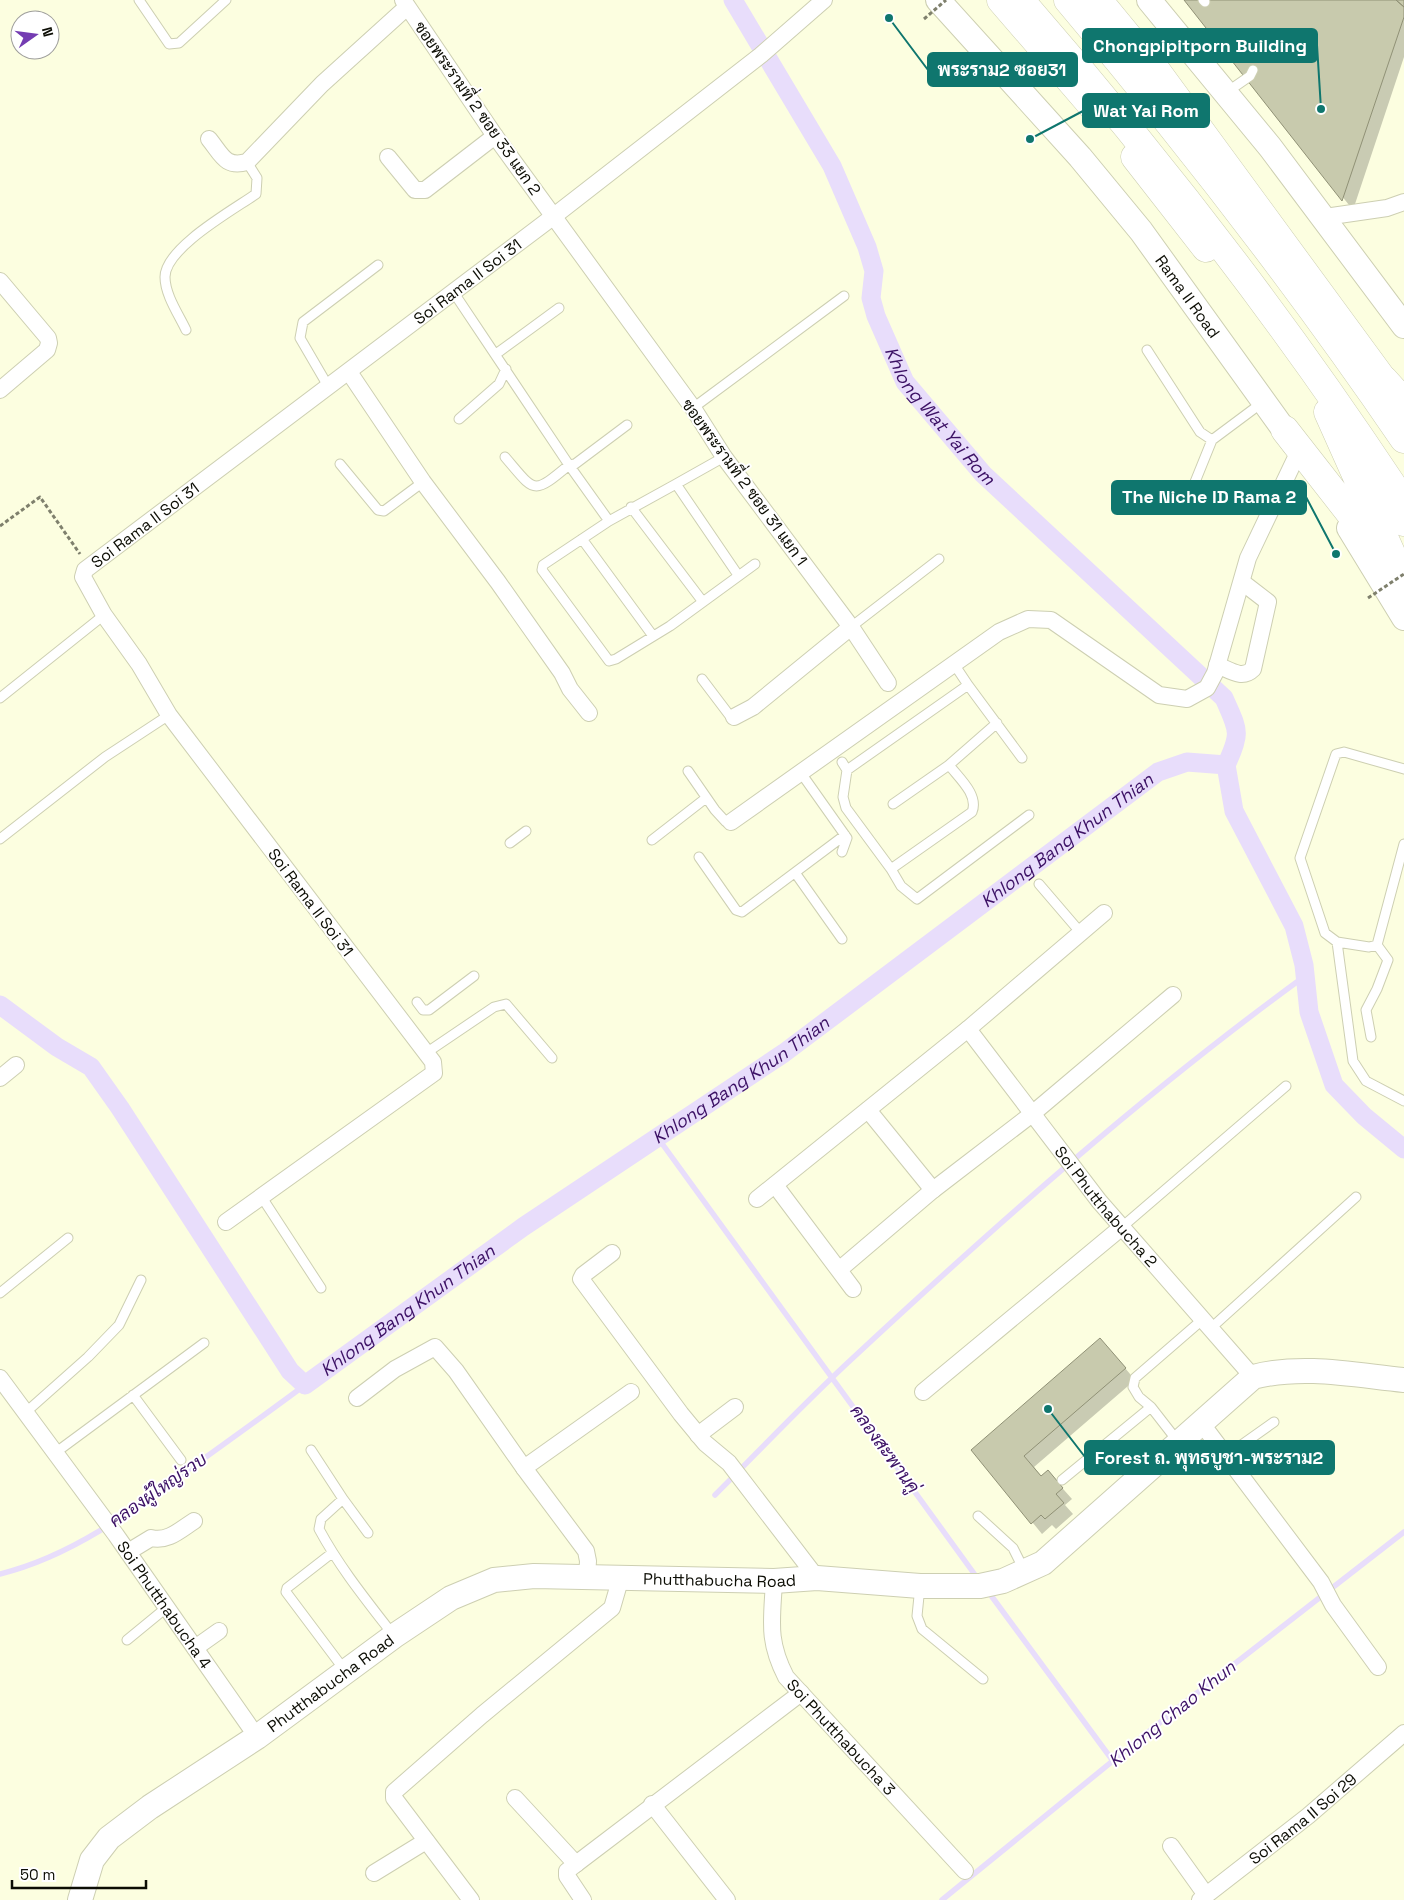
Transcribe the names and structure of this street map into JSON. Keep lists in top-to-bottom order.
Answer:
{
  "streets": {
    "main road": ["Rama II Road", "Phutthabucha Road"],
    "street": [
      "ซอยพระรามที่ 2 ซอย 33 แยก 2",
      "Soi Rama II Soi 31",
      "ซอยพระรามที่ 2 ซอย 31 แยก 1",
      "Soi Phutthabucha 2",
      "Soi Phutthabucha 4",
      "Soi Phutthabucha 3",
      "Soi Rama II Soi 29"
    ]
  },
  "crossings": [
    ["ซอยพระรามที่ 2 ซอย 33 แยก 2", "Soi Rama II Soi 31"],
    ["ซอยพระรามที่ 2 ซอย 33 แยก 2", "ซอยพระรามที่ 2 ซอย 31 แยก 1"],
    ["Soi Rama II Soi 31", "ซอยพระรามที่ 2 ซอย 31 แยก 1"],
    ["Soi Phutthabucha 2", "Phutthabucha Road"],
    ["Phutthabucha Road", "Soi Phutthabucha 4"],
    ["Phutthabucha Road", "Soi Phutthabucha 3"]
  ],
  "water": [
    "Khlong Wat Yai Rom",
    "Khlong Bang Khun Thian",
    "คลองสะพานคู่",
    "คลองผู้ใหญ่รวบ",
    "Khlong Chao Khun"
  ],
  "places": [
    "พระราม2 ซอย31",
    "Chongpipitporn Building",
    "Wat Yai Rom",
    "The Niche ID Rama 2",
    "Forest ถ. พุทธบูชา-พระราม2"
  ],
  "scale_bar": "50 m",
  "north": "right"
}
